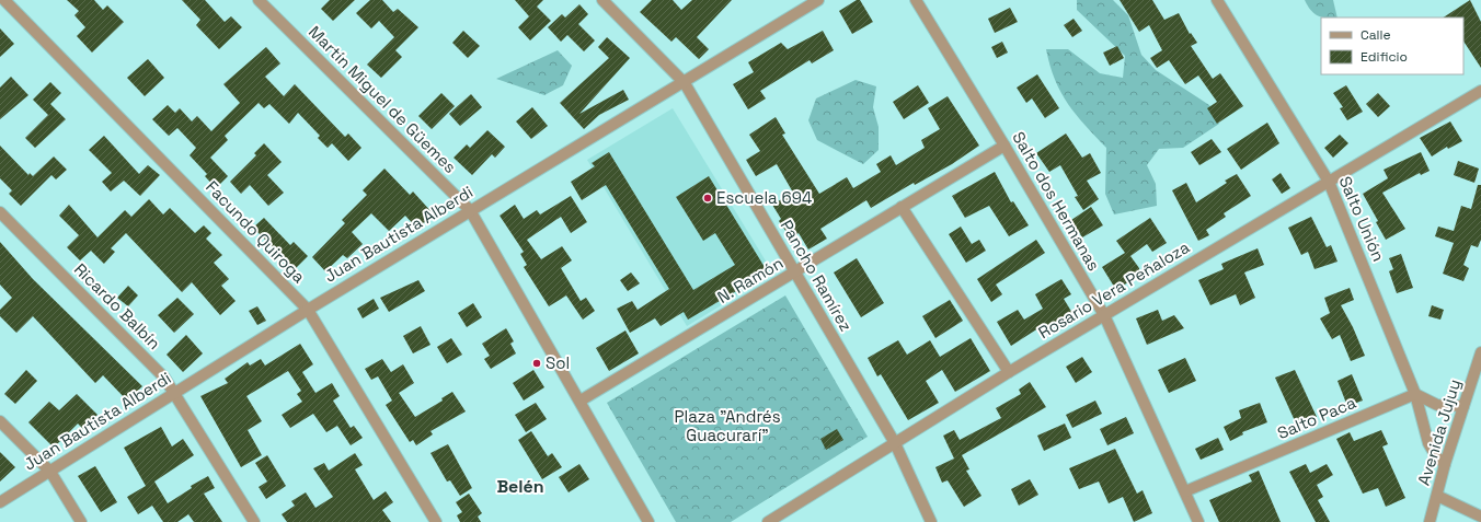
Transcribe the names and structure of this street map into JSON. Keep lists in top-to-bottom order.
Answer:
{
  "streets": {
    "street": [
      "Martín Miguel de Güemes",
      "Salto dos Hermanas",
      "Salto Unión",
      "Facundo Quiroga",
      "Juan Bautista Alberdi",
      "Pancho Ramírez",
      "N. Ramón",
      "Rosario Vera Peñaloza",
      "Ricardo Balbín",
      "Salto Paca",
      "Avenida Jujuy"
    ]
  },
  "crossings": [
    ["Martín Miguel de Güemes", "Juan Bautista Alberdi"],
    ["Martín Miguel de Güemes", "N. Ramón"],
    ["Salto dos Hermanas", "N. Ramón"],
    ["Salto dos Hermanas", "Rosario Vera Peñaloza"],
    ["Salto dos Hermanas", "Salto Paca"],
    ["Salto Unión", "Rosario Vera Peñaloza"],
    ["Salto Unión", "Salto Paca"],
    ["Salto Unión", "Avenida Jujuy"],
    ["Facundo Quiroga", "Juan Bautista Alberdi"],
    ["Juan Bautista Alberdi", "Pancho Ramírez"],
    ["Juan Bautista Alberdi", "Ricardo Balbín"],
    ["Pancho Ramírez", "N. Ramón"],
    ["Pancho Ramírez", "Rosario Vera Peñaloza"]
  ],
  "districts": ["Belén"],
  "parks": ["Plaza \"Andrés Guacurarí\""],
  "places": ["Escuela 694", "Sol"],
  "legend": ["Calle", "Edificio"]
}
